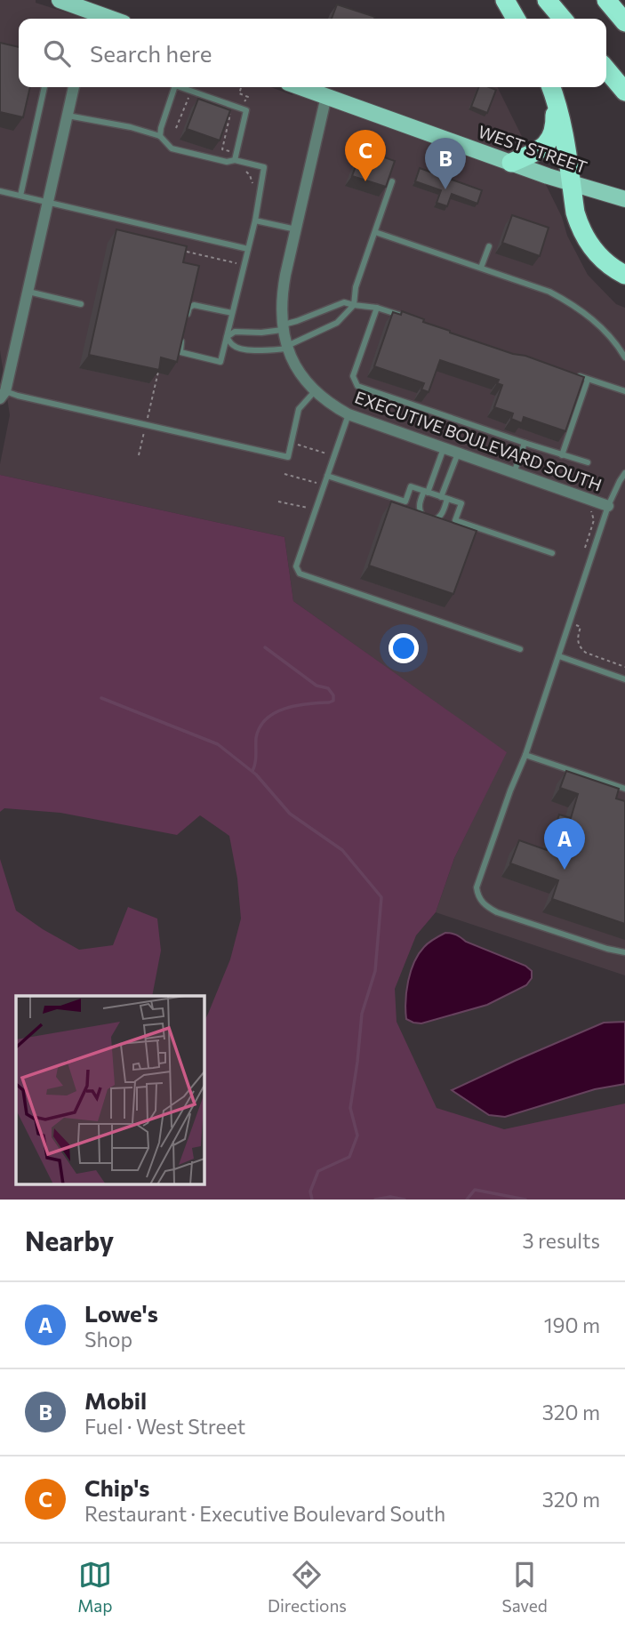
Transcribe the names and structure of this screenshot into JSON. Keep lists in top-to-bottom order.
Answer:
{
  "streets": {
    "main road": ["WEST STREET"],
    "street": ["EXECUTIVE BOULEVARD SOUTH"]
  },
  "crossings": [
    ["WEST STREET", "EXECUTIVE BOULEVARD SOUTH"]
  ],
  "page": {
    "search": "Search here",
    "pins": ["C", "B", "A"],
    "heading": ["Nearby", "3 results"],
    "list": [
      {
        "mark": "A",
        "name": "Lowe's",
        "note": "Shop",
        "value": "190 m"
      },
      {
        "mark": "B",
        "name": "Mobil",
        "note": "Fuel · West Street",
        "value": "320 m"
      },
      {
        "mark": "C",
        "name": "Chip's",
        "note": "Restaurant · Executive Boulevard South",
        "value": "320 m"
      }
    ],
    "nav": ["Map", "Directions", "Saved"]
  }
}
